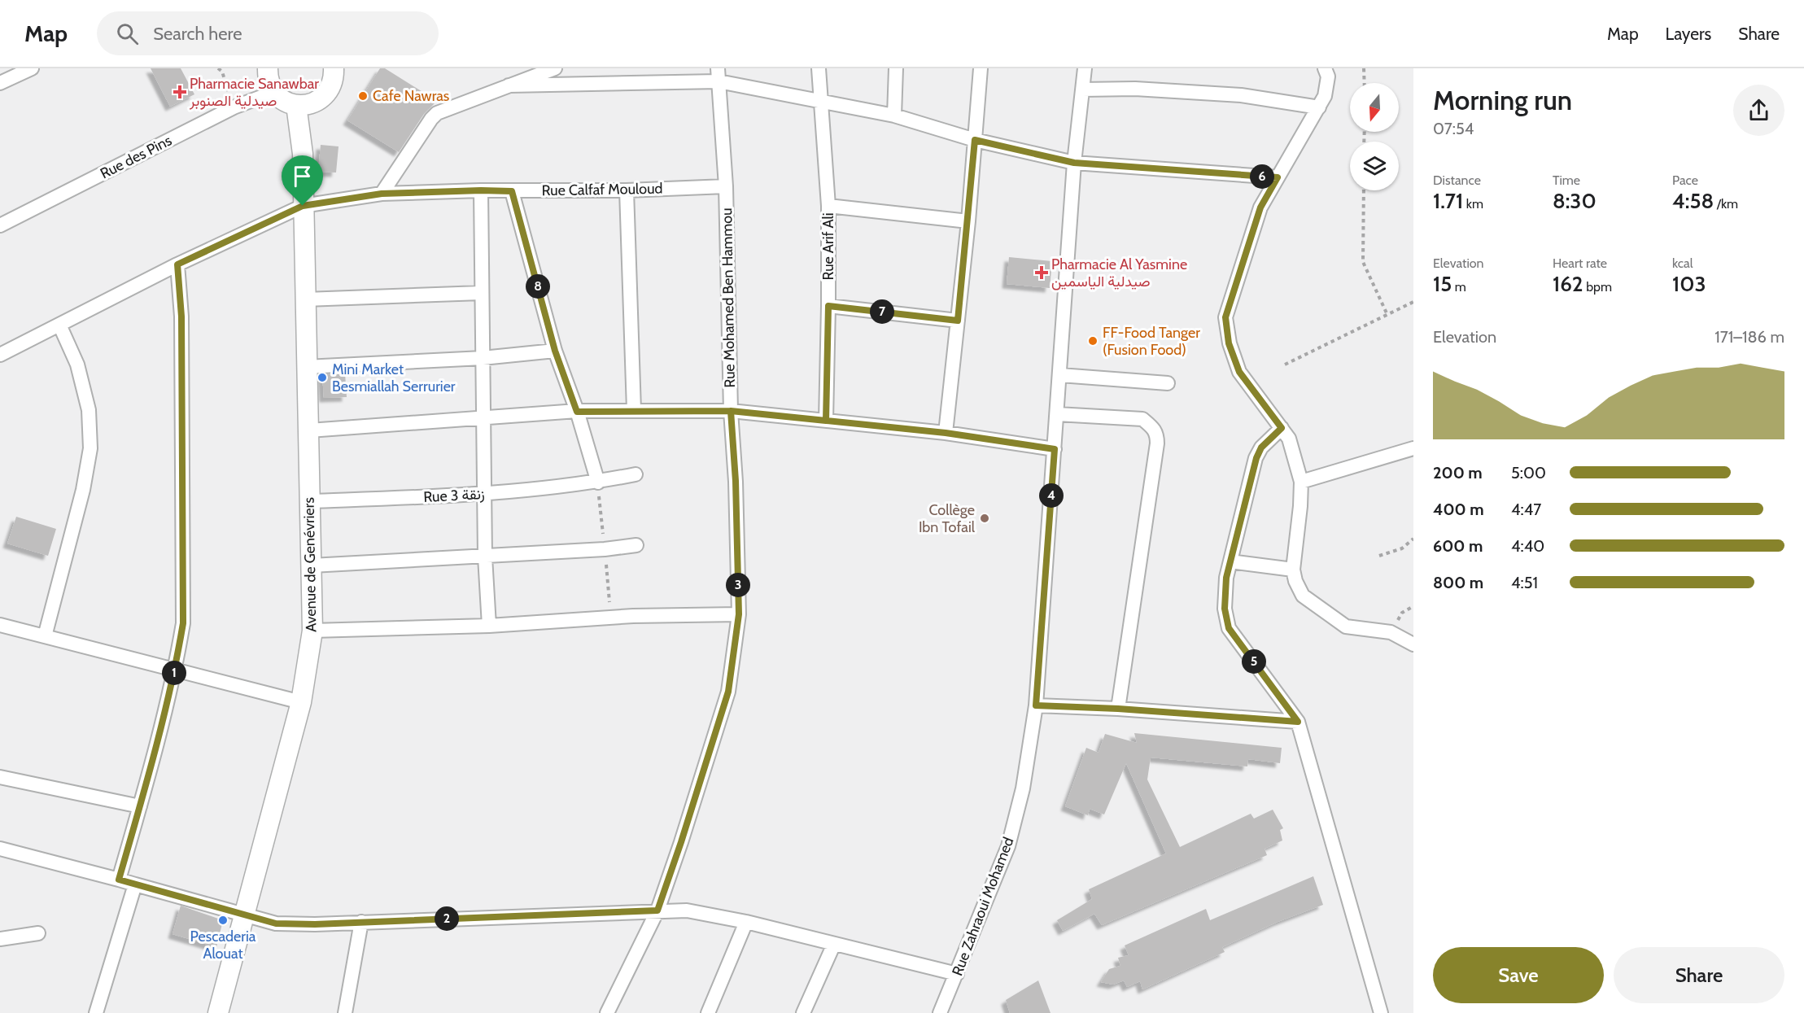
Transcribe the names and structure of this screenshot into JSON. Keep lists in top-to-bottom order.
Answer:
{
  "streets": {
    "street": [
      "Rue des Pins",
      "Rue Calfaf Mouloud",
      "Rue Arif Ali",
      "Rue Mohamed Ben Hammou",
      "Rue 3 زنقة",
      "Avenue de Genévriers",
      "Rue Zahraoui Mohamed"
    ]
  },
  "crossings": [
    ["Rue Calfaf Mouloud", "Rue Mohamed Ben Hammou"],
    ["Rue Calfaf Mouloud", "Avenue de Genévriers"],
    ["Rue 3 زنقة", "Avenue de Genévriers"]
  ],
  "places": {
    "health": ["Pharmacie Sanawbar صيدلية الصنوبر", "Pharmacie Al Yasmine صيدلية الياسمين"],
    "other": [
      "Cafe Nawras",
      "FF-Food Tanger (Fusion Food)",
      "Mini Market Besmiallah Serrurier",
      "Collège Ibn Tofail",
      "Pescaderia Alouat"
    ]
  },
  "north": "bottom",
  "page": {
    "header": "Map",
    "search": "Search here",
    "nav": ["Map", "Layers", "Share"],
    "heading": ["Morning run", "07:54"],
    "stats": [
      ["Distance", "1.71 km"],
      ["Time", "8:30"],
      ["Pace", "4:58 /km"],
      ["Elevation", "15 m"],
      ["Heart rate", "162 bpm"],
      ["kcal", "103"]
    ],
    "pins": [
      "6",
      "8",
      "7",
      "4",
      "3",
      "5",
      "1",
      "2"
    ],
    "chart": ["Elevation", "171–186 m"],
    "list": [
      {
        "name": "200 m",
        "note": "5:00"
      },
      {
        "name": "400 m",
        "note": "4:47"
      },
      {
        "name": "600 m",
        "note": "4:40"
      },
      {
        "name": "800 m",
        "note": "4:51"
      }
    ],
    "buttons": ["Save", "Share"]
  }
}
